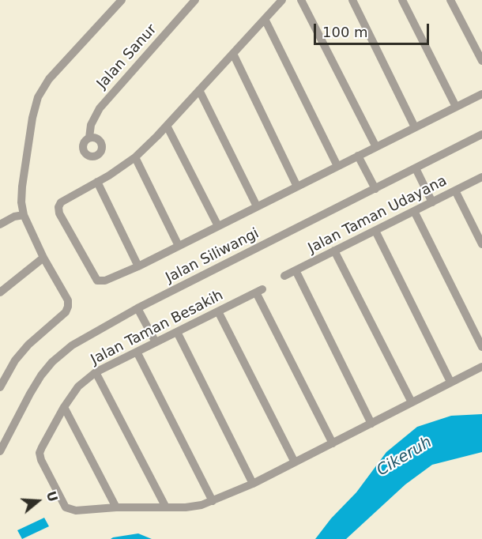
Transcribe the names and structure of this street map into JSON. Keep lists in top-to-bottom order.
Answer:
{
  "streets": {
    "street": [
      "Jalan Sanur",
      "Jalan Taman Udayana",
      "Jalan Siliwangi",
      "Jalan Taman Besakih"
    ]
  },
  "water": ["Cikeruh"],
  "scale_bar": "100 m",
  "north": "right"
}
